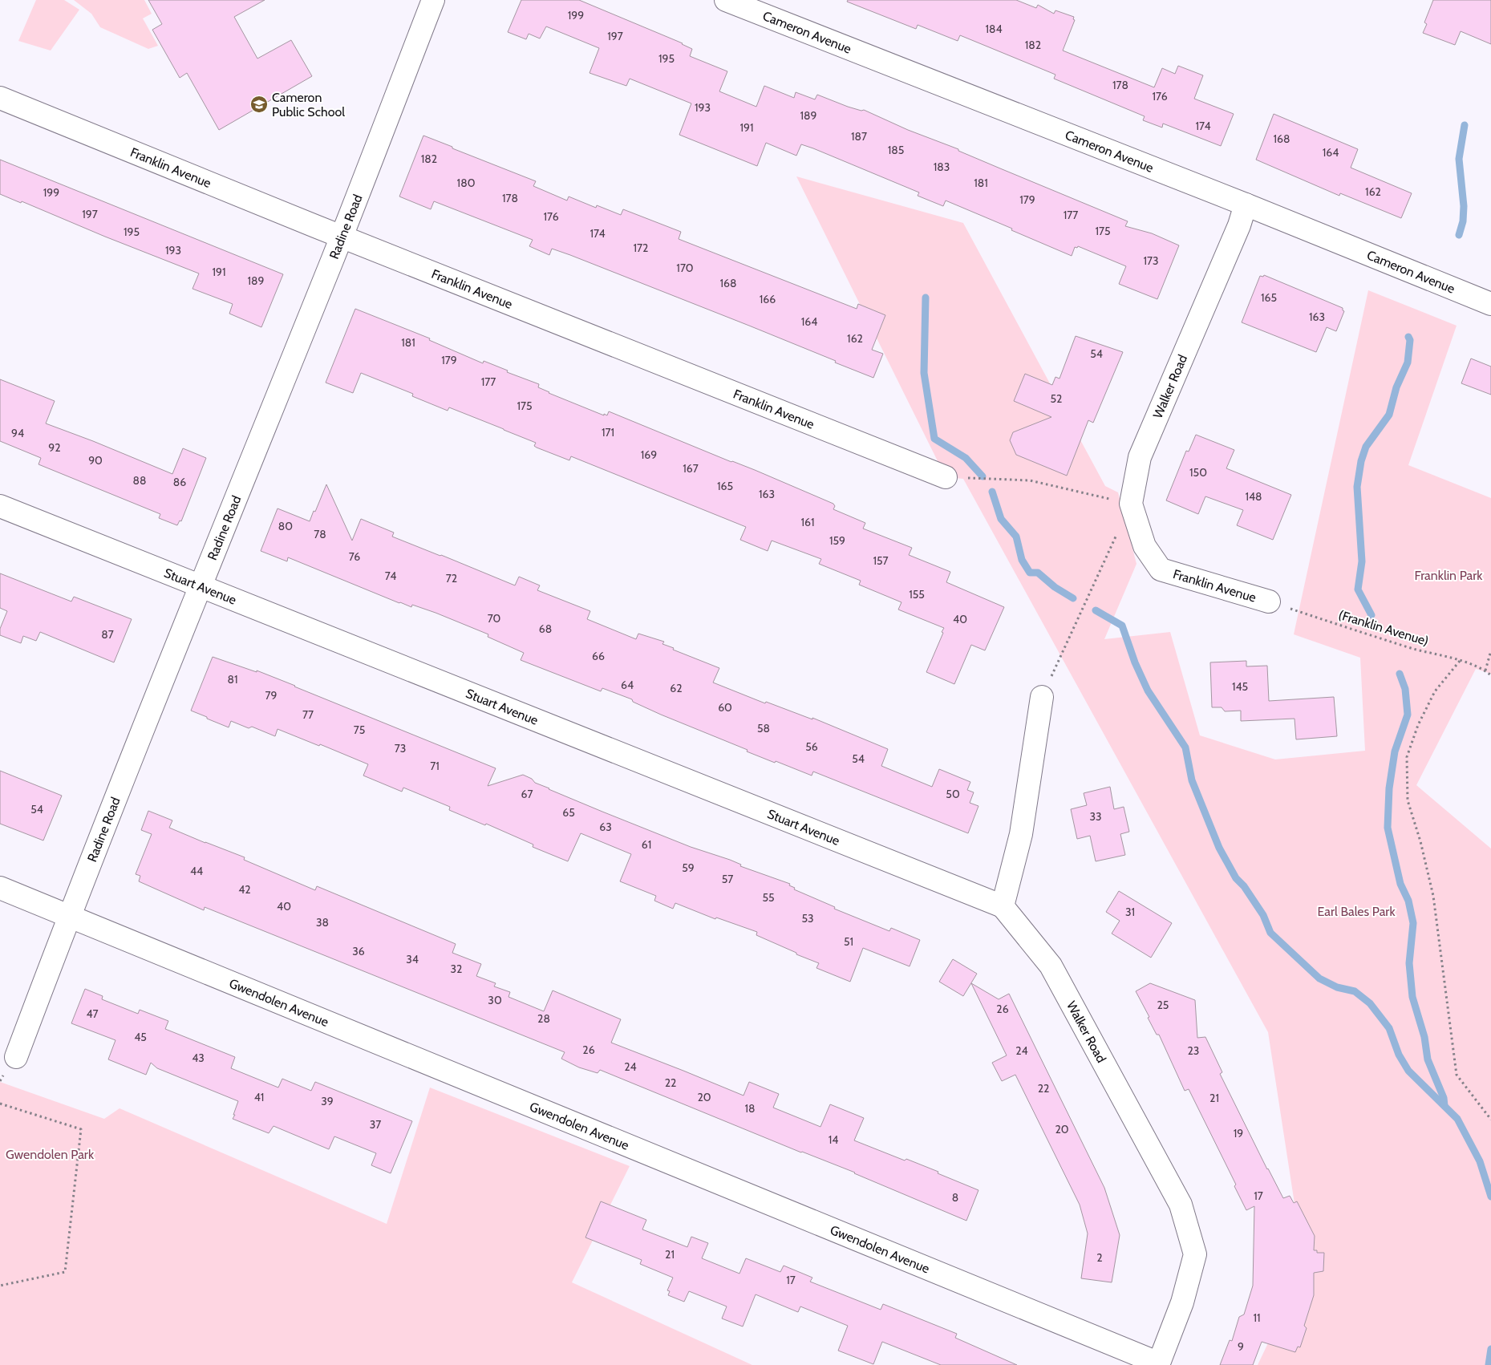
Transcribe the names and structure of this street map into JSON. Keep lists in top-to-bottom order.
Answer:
{
  "streets": {
    "street": [
      "Cameron Avenue",
      "Franklin Avenue",
      "Radine Road",
      "Walker Road",
      "Stuart Avenue",
      "Gwendolen Avenue"
    ],
    "path": ["(Franklin Avenue)"]
  },
  "crossings": [
    ["Cameron Avenue", "Walker Road"],
    ["Franklin Avenue", "Radine Road"],
    ["Franklin Avenue", "Walker Road"],
    ["Franklin Avenue", "(Franklin Avenue)"],
    ["Radine Road", "Stuart Avenue"],
    ["Radine Road", "Gwendolen Avenue"],
    ["Walker Road", "Stuart Avenue"],
    ["Walker Road", "Gwendolen Avenue"]
  ],
  "parks": ["Franklin Park", "Earl Bales Park", "Gwendolen Park"],
  "places": {
    "school or university": ["Cameron Public School"]
  },
  "house_numbers": [
    "199",
    "184",
    "197",
    "182",
    "195",
    "178",
    "176",
    "193",
    "189",
    "174",
    "191",
    "187",
    "168",
    "185",
    "164",
    "182",
    "183",
    "180",
    "181",
    "162",
    "199",
    "178",
    "179",
    "197",
    "177",
    "176",
    "175",
    "195",
    "174",
    "172",
    "193",
    "173",
    "170",
    "191",
    "189",
    "168",
    "165",
    "166",
    "163",
    "164",
    "162",
    "181",
    "54",
    "179",
    "177",
    "52",
    "175",
    "171",
    "94",
    "92",
    "169",
    "90",
    "167",
    "150",
    "88",
    "86",
    "165",
    "163",
    "148",
    "161",
    "80",
    "78",
    "159",
    "76",
    "157",
    "74",
    "72",
    "155",
    "70",
    "40",
    "68",
    "87",
    "66",
    "81",
    "64",
    "145",
    "62",
    "79",
    "60",
    "77",
    "58",
    "75",
    "56",
    "73",
    "54",
    "71",
    "67",
    "50",
    "54",
    "65",
    "33",
    "63",
    "61",
    "59",
    "44",
    "57",
    "42",
    "55",
    "40",
    "31",
    "53",
    "38",
    "51",
    "36",
    "34",
    "32",
    "30",
    "25",
    "26",
    "47",
    "28",
    "45",
    "26",
    "24",
    "23",
    "43",
    "24",
    "22",
    "22",
    "41",
    "20",
    "21",
    "39",
    "18",
    "37",
    "20",
    "19",
    "14",
    "17",
    "8",
    "21",
    "2",
    "17",
    "11",
    "9"
  ]
}
